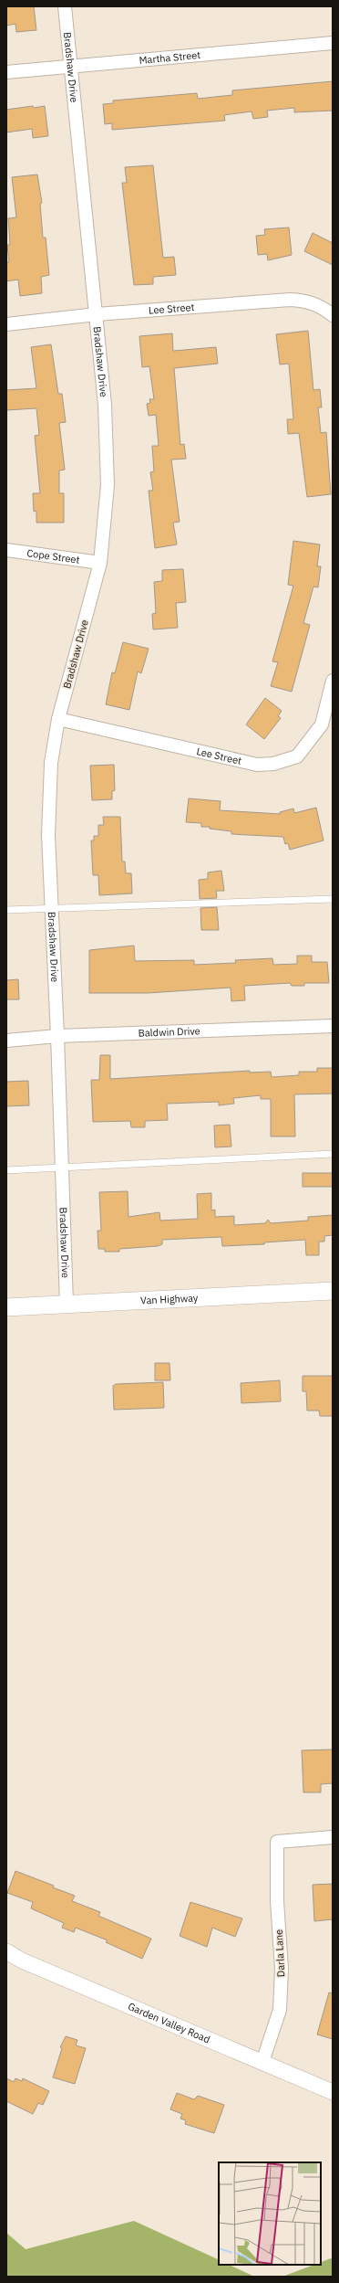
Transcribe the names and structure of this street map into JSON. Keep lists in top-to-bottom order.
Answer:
{
  "streets": {
    "main road": ["Van Highway"],
    "street": [
      "Martha Street",
      "Bradshaw Drive",
      "Lee Street",
      "Cope Street",
      "Baldwin Drive",
      "Darla Lane",
      "Garden Valley Road"
    ]
  },
  "crossings": [
    ["Martha Street", "Bradshaw Drive"],
    ["Bradshaw Drive", "Lee Street"],
    ["Bradshaw Drive", "Cope Street"],
    ["Bradshaw Drive", "Baldwin Drive"],
    ["Bradshaw Drive", "Van Highway"],
    ["Darla Lane", "Garden Valley Road"]
  ]
}
